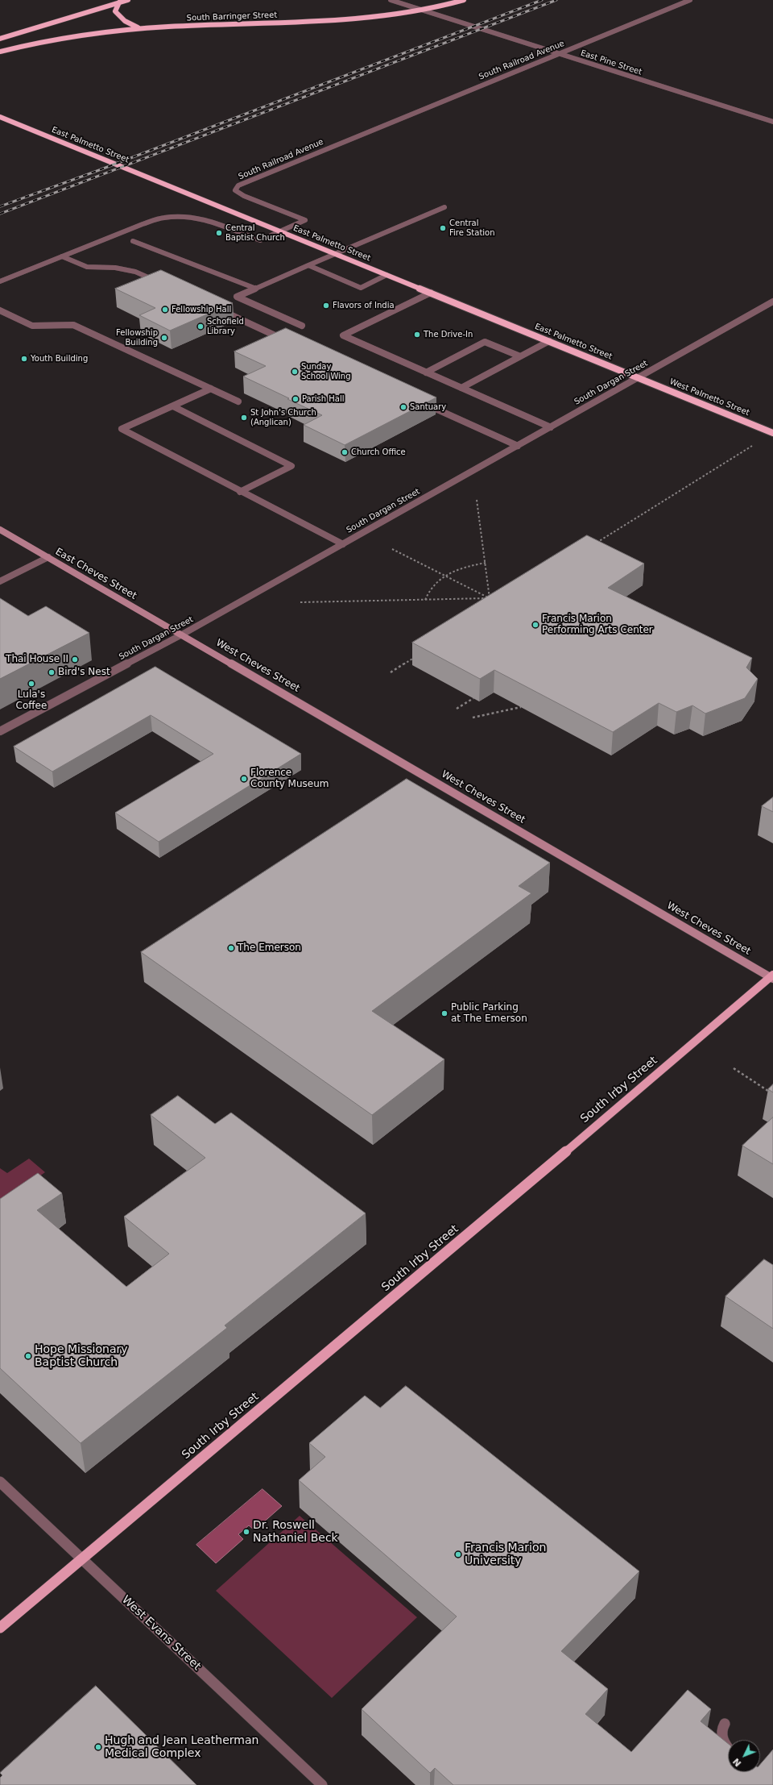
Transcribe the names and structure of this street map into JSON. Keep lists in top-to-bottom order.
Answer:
{
  "streets": {
    "highway": ["South Barringer Street", "East Palmetto Street", "West Palmetto Street"],
    "main road": ["East Cheves Street", "West Cheves Street", "South Irby Street"],
    "street": [
      "South Railroad Avenue",
      "East Pine Street",
      "South Dargan Street",
      "West Evans Street"
    ]
  },
  "crossings": [
    ["South Barringer Street", "East Pine Street"],
    ["South Railroad Avenue", "East Pine Street"],
    ["South Railroad Avenue", "East Palmetto Street"],
    ["East Palmetto Street", "South Dargan Street"],
    ["East Palmetto Street", "West Palmetto Street"],
    ["South Dargan Street", "West Palmetto Street"],
    ["South Dargan Street", "East Cheves Street"],
    ["South Dargan Street", "West Cheves Street"],
    ["East Cheves Street", "West Cheves Street"],
    ["West Cheves Street", "South Irby Street"],
    ["South Irby Street", "West Evans Street"]
  ],
  "places": [
    "Central Fire Station",
    "Central Baptist Church",
    "Flavors of India",
    "Fellowship Hall",
    "Schofield Library",
    "The Drive-In",
    "Fellowship Building",
    "Youth Building",
    "Sunday School Wing",
    "Parish Hall",
    "Santuary",
    "St John's Church (Anglican)",
    "Church Office",
    "Francis Marion Performing Arts Center",
    "Thai House II",
    "Bird's Nest",
    "Lula's Coffee",
    "Florence County Museum",
    "The Emerson",
    "Public Parking at The Emerson",
    "Hope Missionary Baptist Church",
    "Dr. Roswell Nathaniel Beck",
    "Francis Marion University",
    "Hugh and Jean Leatherman Medical Complex"
  ],
  "north": "bottom left"
}
